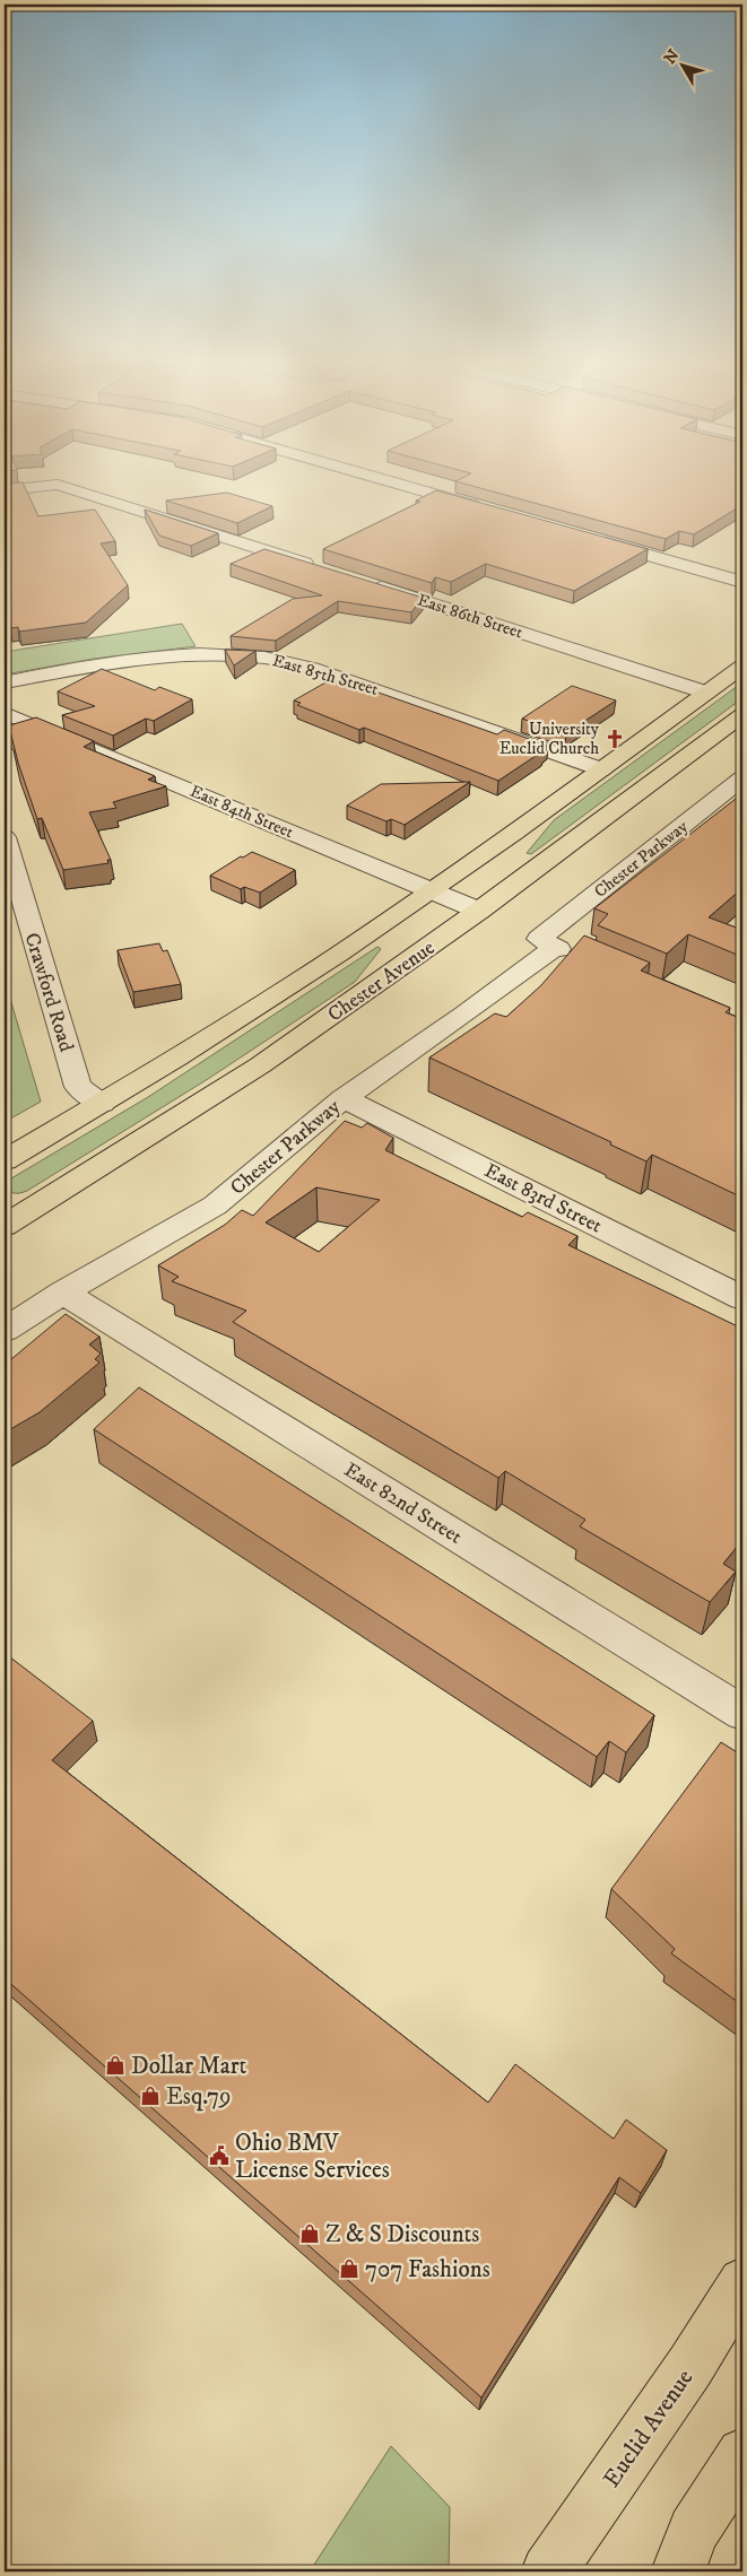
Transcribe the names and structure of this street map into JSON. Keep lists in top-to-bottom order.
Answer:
{
  "streets": {
    "main road": ["Chester Avenue", "Euclid Avenue"],
    "street": [
      "East 86th Street",
      "East 85th Street",
      "East 84th Street",
      "Chester Parkway",
      "Crawford Road",
      "East 83rd Street",
      "East 82nd Street"
    ]
  },
  "crossings": [
    ["East 84th Street", "Chester Avenue"],
    ["Chester Parkway", "East 83rd Street"],
    ["Chester Parkway", "East 82nd Street"]
  ],
  "places": {
    "church": ["University Euclid Church"],
    "shop": [
      "Dollar Mart",
      "Esq.79",
      "Z & S Discounts",
      "707 Fashions"
    ],
    "public building": ["Ohio BMV License Services"]
  },
  "north": "top left"
}
